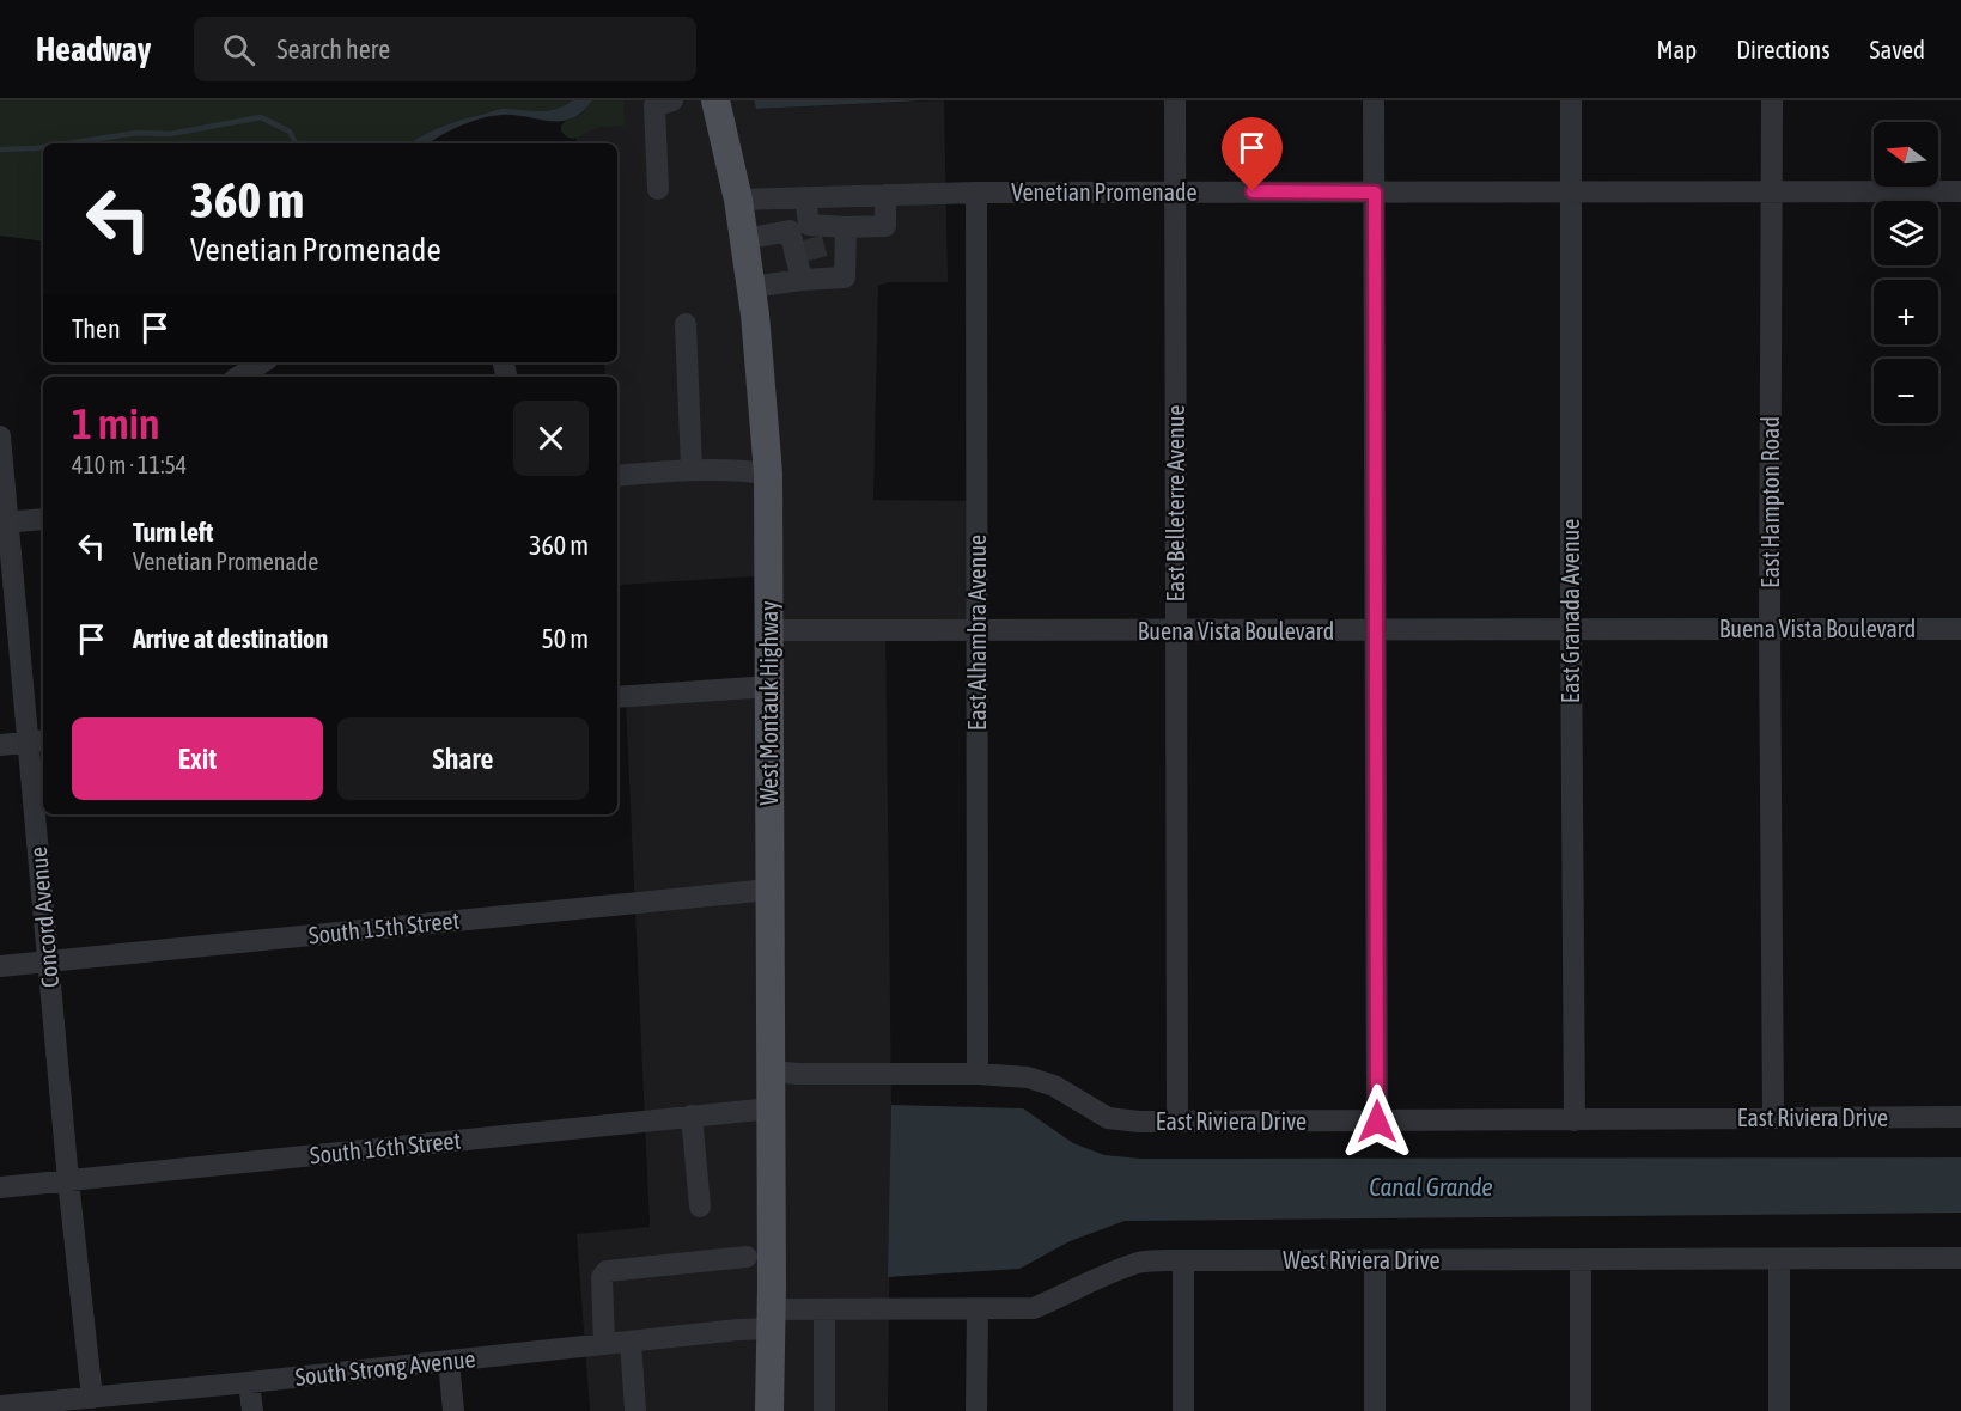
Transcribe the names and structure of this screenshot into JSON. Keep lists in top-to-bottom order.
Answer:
{
  "streets": {
    "main road": ["West Montauk Highway"],
    "street": [
      "Venetian Promenade",
      "East Hampton Road",
      "East Belleterre Avenue",
      "East Granada Avenue",
      "Buena Vista Boulevard",
      "East Alhambra Avenue",
      "Concord Avenue",
      "South 15th Street",
      "East Riviera Drive",
      "South 16th Street",
      "West Riviera Drive",
      "South Strong Avenue"
    ]
  },
  "crossings": [
    ["Venetian Promenade", "East Hampton Road"],
    ["Venetian Promenade", "East Belleterre Avenue"],
    ["Venetian Promenade", "East Granada Avenue"],
    ["Venetian Promenade", "East Alhambra Avenue"],
    ["Venetian Promenade", "West Montauk Highway"],
    ["East Hampton Road", "Buena Vista Boulevard"],
    ["East Hampton Road", "East Riviera Drive"],
    ["East Belleterre Avenue", "Buena Vista Boulevard"],
    ["East Belleterre Avenue", "East Riviera Drive"],
    ["East Granada Avenue", "Buena Vista Boulevard"],
    ["East Granada Avenue", "East Riviera Drive"],
    ["Buena Vista Boulevard", "East Alhambra Avenue"],
    ["Buena Vista Boulevard", "West Montauk Highway"],
    ["East Alhambra Avenue", "East Riviera Drive"],
    ["West Montauk Highway", "South 15th Street"],
    ["West Montauk Highway", "East Riviera Drive"],
    ["West Montauk Highway", "South 16th Street"],
    ["West Montauk Highway", "West Riviera Drive"],
    ["West Montauk Highway", "South Strong Avenue"],
    ["Concord Avenue", "South 15th Street"],
    ["Concord Avenue", "South 16th Street"],
    ["Concord Avenue", "South Strong Avenue"],
    ["West Riviera Drive", "South Strong Avenue"]
  ],
  "water": ["Canal Grande"],
  "north": "left",
  "page": {
    "header": "Headway",
    "search": "Search here",
    "nav": ["Map", "Directions", "Saved"],
    "map_buttons": ["+", "−"],
    "turn": ["360 m", "Venetian Promenade"],
    "then": "Then",
    "heading": ["1 min", "410 m · 11:54"],
    "list": [
      {
        "name": "Turn left",
        "note": "Venetian Promenade",
        "value": "360 m"
      },
      {
        "name": "Arrive at destination",
        "value": "50 m"
      }
    ],
    "buttons": ["Exit", "Share"]
  }
}
